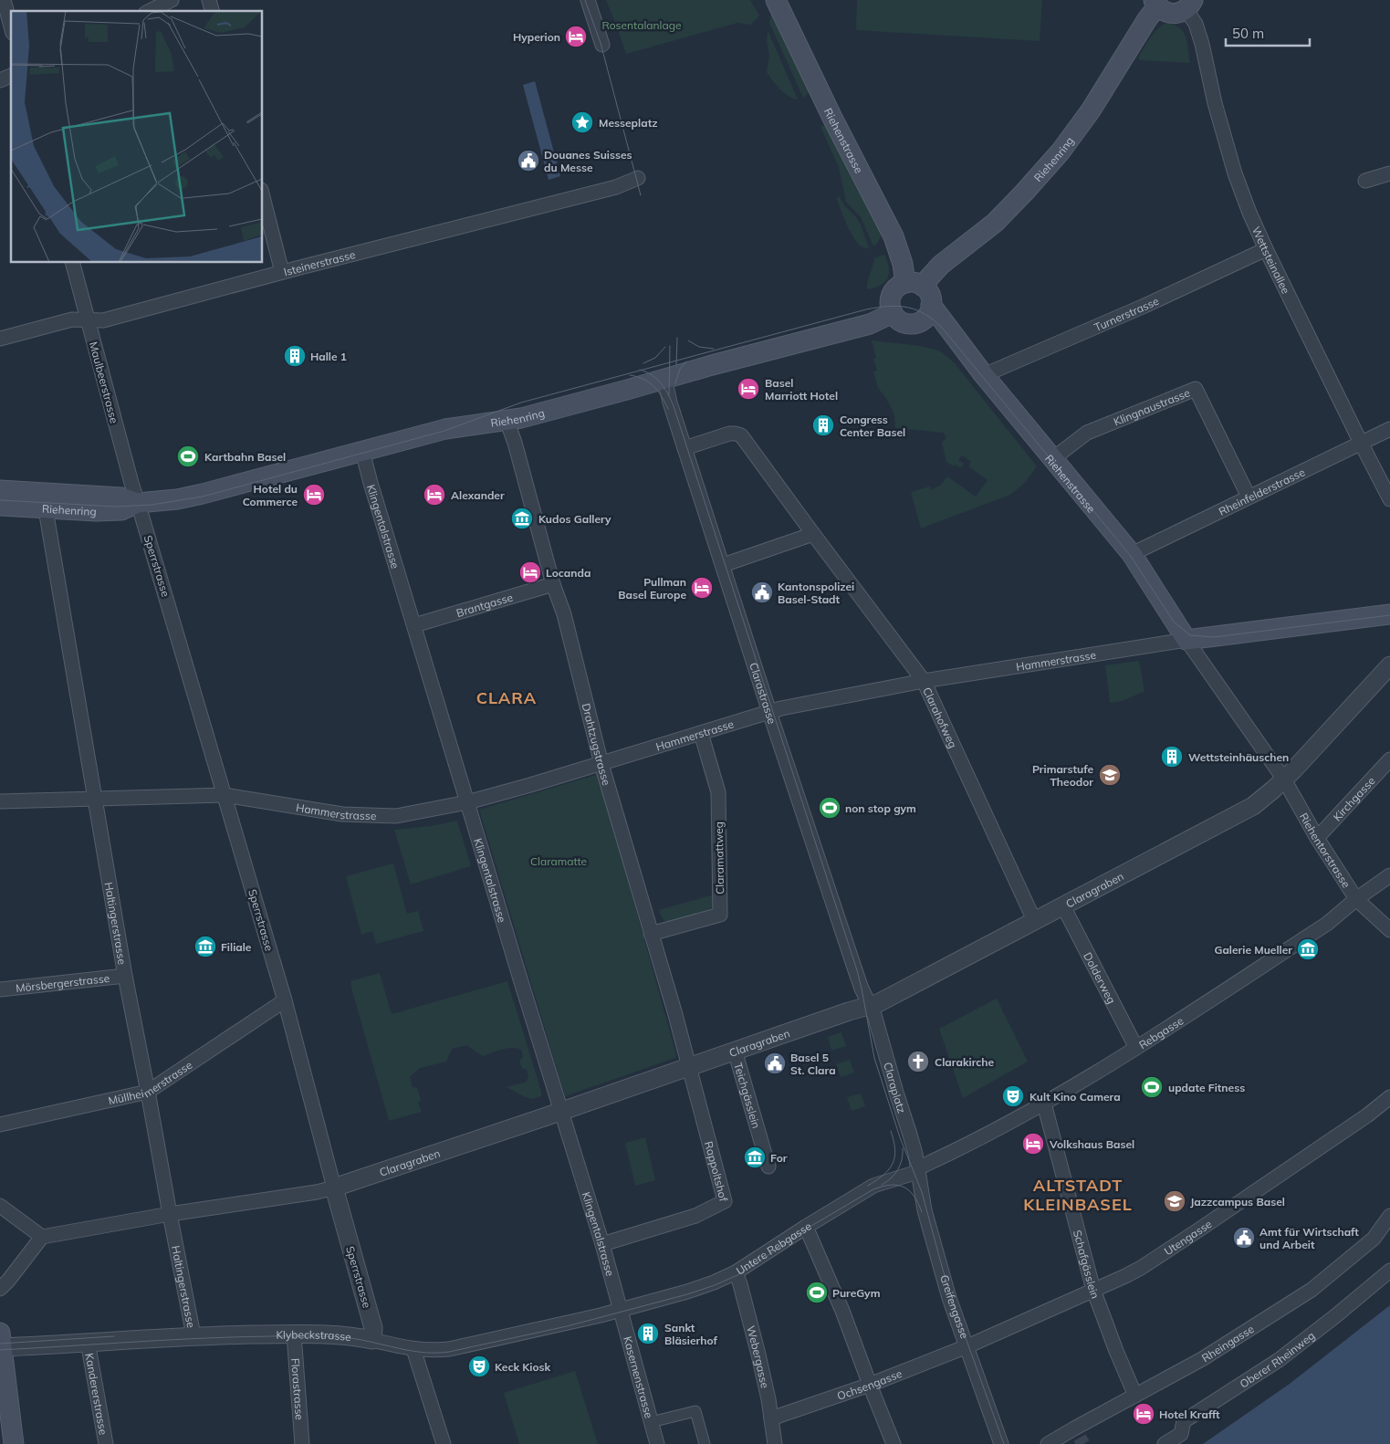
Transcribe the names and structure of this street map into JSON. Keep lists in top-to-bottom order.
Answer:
{
  "streets": {
    "main road": [
      "Riehenstrasse",
      "Riehenring",
      "Wettsteinallee",
      "Hammerstrasse"
    ],
    "street": [
      "Isteinerstrasse",
      "Turnerstrasse",
      "Maulbeerstrasse",
      "Klingnaustrasse",
      "Rheinfelderstrasse",
      "Klingentalstrasse",
      "Sperrstrasse",
      "Brantgasse",
      "Clarastrasse",
      "Clarahofweg",
      "Drahtzugstrasse",
      "Kirchgasse",
      "Riehentorstrasse",
      "Claramattweg",
      "Claragraben",
      "Haltingerstrasse",
      "Dolderweg",
      "Mörsbergerstrasse",
      "Rebgasse",
      "Müllheimerstrasse",
      "Claraplatz",
      "Teichgässlein",
      "Rappoltshof",
      "Utengasse",
      "Untere Rebgasse",
      "Schafgässlein",
      "Greifengasse",
      "Klybeckstrasse",
      "Rheingasse",
      "Webergasse",
      "Oberer Rheinweg",
      "Kasernenstrasse",
      "Ochsengasse",
      "Florastrasse",
      "Kandererstrasse"
    ]
  },
  "crossings": [
    ["Riehenstrasse", "Riehenring"],
    ["Riehenstrasse", "Turnerstrasse"],
    ["Riehenstrasse", "Klingnaustrasse"],
    ["Riehenstrasse", "Rheinfelderstrasse"],
    ["Riehenstrasse", "Hammerstrasse"],
    ["Riehenstrasse", "Riehentorstrasse"],
    ["Riehenring", "Wettsteinallee"],
    ["Riehenring", "Maulbeerstrasse"],
    ["Riehenring", "Klingentalstrasse"],
    ["Riehenring", "Sperrstrasse"],
    ["Riehenring", "Clarastrasse"],
    ["Riehenring", "Drahtzugstrasse"],
    ["Riehenring", "Haltingerstrasse"],
    ["Wettsteinallee", "Turnerstrasse"],
    ["Wettsteinallee", "Rheinfelderstrasse"],
    ["Isteinerstrasse", "Maulbeerstrasse"],
    ["Maulbeerstrasse", "Sperrstrasse"],
    ["Klingnaustrasse", "Rheinfelderstrasse"],
    ["Klingentalstrasse", "Brantgasse"],
    ["Klingentalstrasse", "Hammerstrasse"],
    ["Klingentalstrasse", "Claragraben"],
    ["Klingentalstrasse", "Rappoltshof"],
    ["Klingentalstrasse", "Untere Rebgasse"],
    ["Klingentalstrasse", "Klybeckstrasse"],
    ["Klingentalstrasse", "Kasernenstrasse"],
    ["Sperrstrasse", "Hammerstrasse"],
    ["Sperrstrasse", "Claragraben"],
    ["Sperrstrasse", "Müllheimerstrasse"],
    ["Sperrstrasse", "Klybeckstrasse"],
    ["Brantgasse", "Drahtzugstrasse"],
    ["Hammerstrasse", "Clarastrasse"],
    ["Hammerstrasse", "Clarahofweg"],
    ["Hammerstrasse", "Drahtzugstrasse"],
    ["Hammerstrasse", "Riehentorstrasse"],
    ["Hammerstrasse", "Claramattweg"],
    ["Hammerstrasse", "Haltingerstrasse"],
    ["Clarastrasse", "Clarahofweg"],
    ["Clarastrasse", "Claragraben"],
    ["Clarastrasse", "Claraplatz"],
    ["Clarahofweg", "Claragraben"],
    ["Drahtzugstrasse", "Claramattweg"],
    ["Drahtzugstrasse", "Claragraben"],
    ["Drahtzugstrasse", "Rappoltshof"],
    ["Kirchgasse", "Riehentorstrasse"],
    ["Riehentorstrasse", "Claragraben"],
    ["Riehentorstrasse", "Rebgasse"],
    ["Claragraben", "Haltingerstrasse"],
    ["Claragraben", "Dolderweg"],
    ["Claragraben", "Claraplatz"],
    ["Claragraben", "Teichgässlein"],
    ["Claragraben", "Rappoltshof"],
    ["Haltingerstrasse", "Mörsbergerstrasse"],
    ["Haltingerstrasse", "Müllheimerstrasse"],
    ["Haltingerstrasse", "Klybeckstrasse"],
    ["Dolderweg", "Rebgasse"],
    ["Rebgasse", "Claraplatz"],
    ["Rebgasse", "Untere Rebgasse"],
    ["Rebgasse", "Schafgässlein"],
    ["Rebgasse", "Greifengasse"],
    ["Claraplatz", "Untere Rebgasse"],
    ["Claraplatz", "Greifengasse"],
    ["Utengasse", "Schafgässlein"],
    ["Utengasse", "Greifengasse"],
    ["Utengasse", "Ochsengasse"],
    ["Untere Rebgasse", "Greifengasse"],
    ["Untere Rebgasse", "Klybeckstrasse"],
    ["Untere Rebgasse", "Webergasse"],
    ["Untere Rebgasse", "Kasernenstrasse"],
    ["Schafgässlein", "Rheingasse"],
    ["Greifengasse", "Ochsengasse"],
    ["Klybeckstrasse", "Kasernenstrasse"],
    ["Klybeckstrasse", "Florastrasse"],
    ["Klybeckstrasse", "Kandererstrasse"],
    ["Webergasse", "Ochsengasse"]
  ],
  "districts": ["CLARA", "ALTSTADT KLEINBASEL"],
  "parks": ["Rosentalanlage", "Claramatte"],
  "places": {
    "hotel": [
      "Hyperion",
      "Basel Marriott Hotel",
      "Hotel du Commerce",
      "Alexander",
      "Locanda",
      "Pullman Basel Europe",
      "Volkshaus Basel",
      "Hotel Krafft"
    ],
    "place": ["Messeplatz"],
    "public building": [
      "Douanes Suisses du Messe",
      "Kantonspolizei Basel-Stadt",
      "Basel 5 St. Clara",
      "Amt für Wirtschaft und Arbeit"
    ],
    "building": [
      "Halle 1",
      "Congress Center Basel",
      "Wettsteinhäuschen",
      "Sankt Bläsierhof"
    ],
    "sports": [
      "Kartbahn Basel",
      "non stop gym",
      "update Fitness",
      "PureGym"
    ],
    "museum": [
      "Kudos Gallery",
      "Filiale",
      "Galerie Mueller",
      "For"
    ],
    "school or university": ["Primarstufe Theodor", "Jazzcampus Basel"],
    "church": ["Clarakirche"],
    "theatre": ["Kult Kino Camera", "Keck Kiosk"]
  },
  "scale_bar": "50 m"
}
